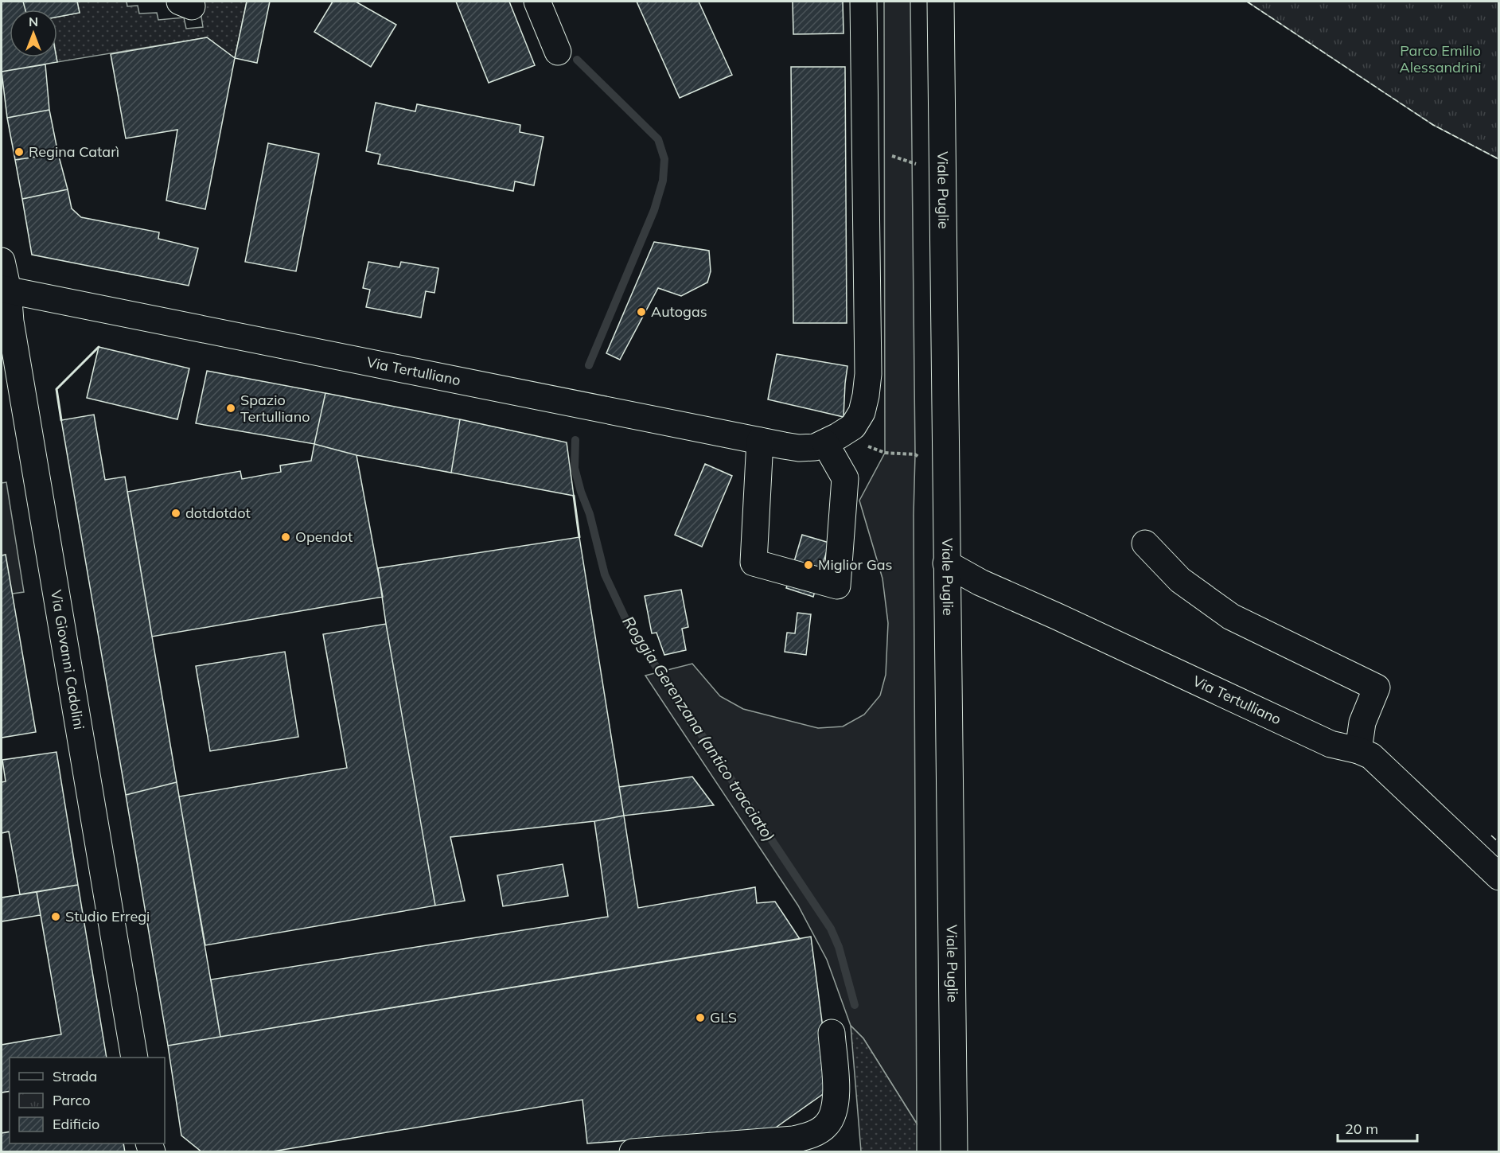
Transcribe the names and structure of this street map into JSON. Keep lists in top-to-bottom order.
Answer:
{
  "streets": {
    "street": ["Viale Puglie", "Via Tertulliano", "Via Giovanni Cadolini"]
  },
  "crossings": [
    ["Viale Puglie", "Via Tertulliano"],
    ["Via Tertulliano", "Via Giovanni Cadolini"]
  ],
  "water": ["Roggia Gerenzana (antico tracciato)"],
  "parks": ["Parco Emilio Alessandrini"],
  "places": [
    "Regina Catarì",
    "Autogas",
    "Spazio Tertulliano",
    "dotdotdot",
    "Opendot",
    "Miglior Gas",
    "Studio Erregi",
    "GLS"
  ],
  "legend": ["Strada", "Parco", "Edificio"],
  "scale_bar": "20 m",
  "north": "top"
}
